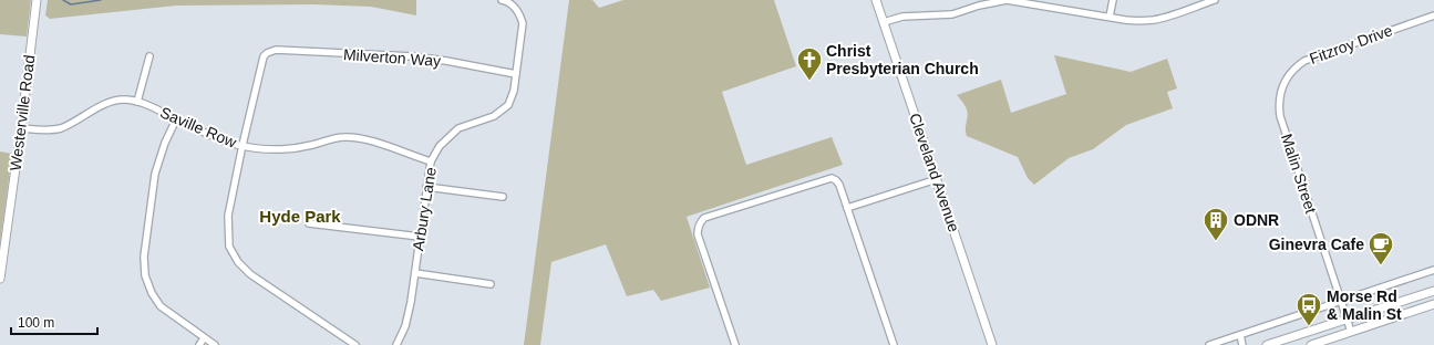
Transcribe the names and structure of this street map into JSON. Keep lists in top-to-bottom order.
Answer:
{
  "streets": {
    "main road": ["Westerville Road", "Cleveland Avenue"],
    "street": [
      "Fitzroy Drive",
      "Milverton Way",
      "Saville Row",
      "Malin Street",
      "Arbury Lane"
    ]
  },
  "crossings": [
    ["Fitzroy Drive", "Malin Street"],
    ["Milverton Way", "Saville Row"],
    ["Milverton Way", "Arbury Lane"],
    ["Westerville Road", "Saville Row"],
    ["Saville Row", "Arbury Lane"]
  ],
  "districts": ["Hyde Park"],
  "places": {
    "church": ["Christ Presbyterian Church"],
    "building": ["ODNR"],
    "cafe": ["Ginevra Cafe"],
    "bus stop": ["Morse Rd & Malin St"]
  },
  "scale_bar": "100 m"
}
